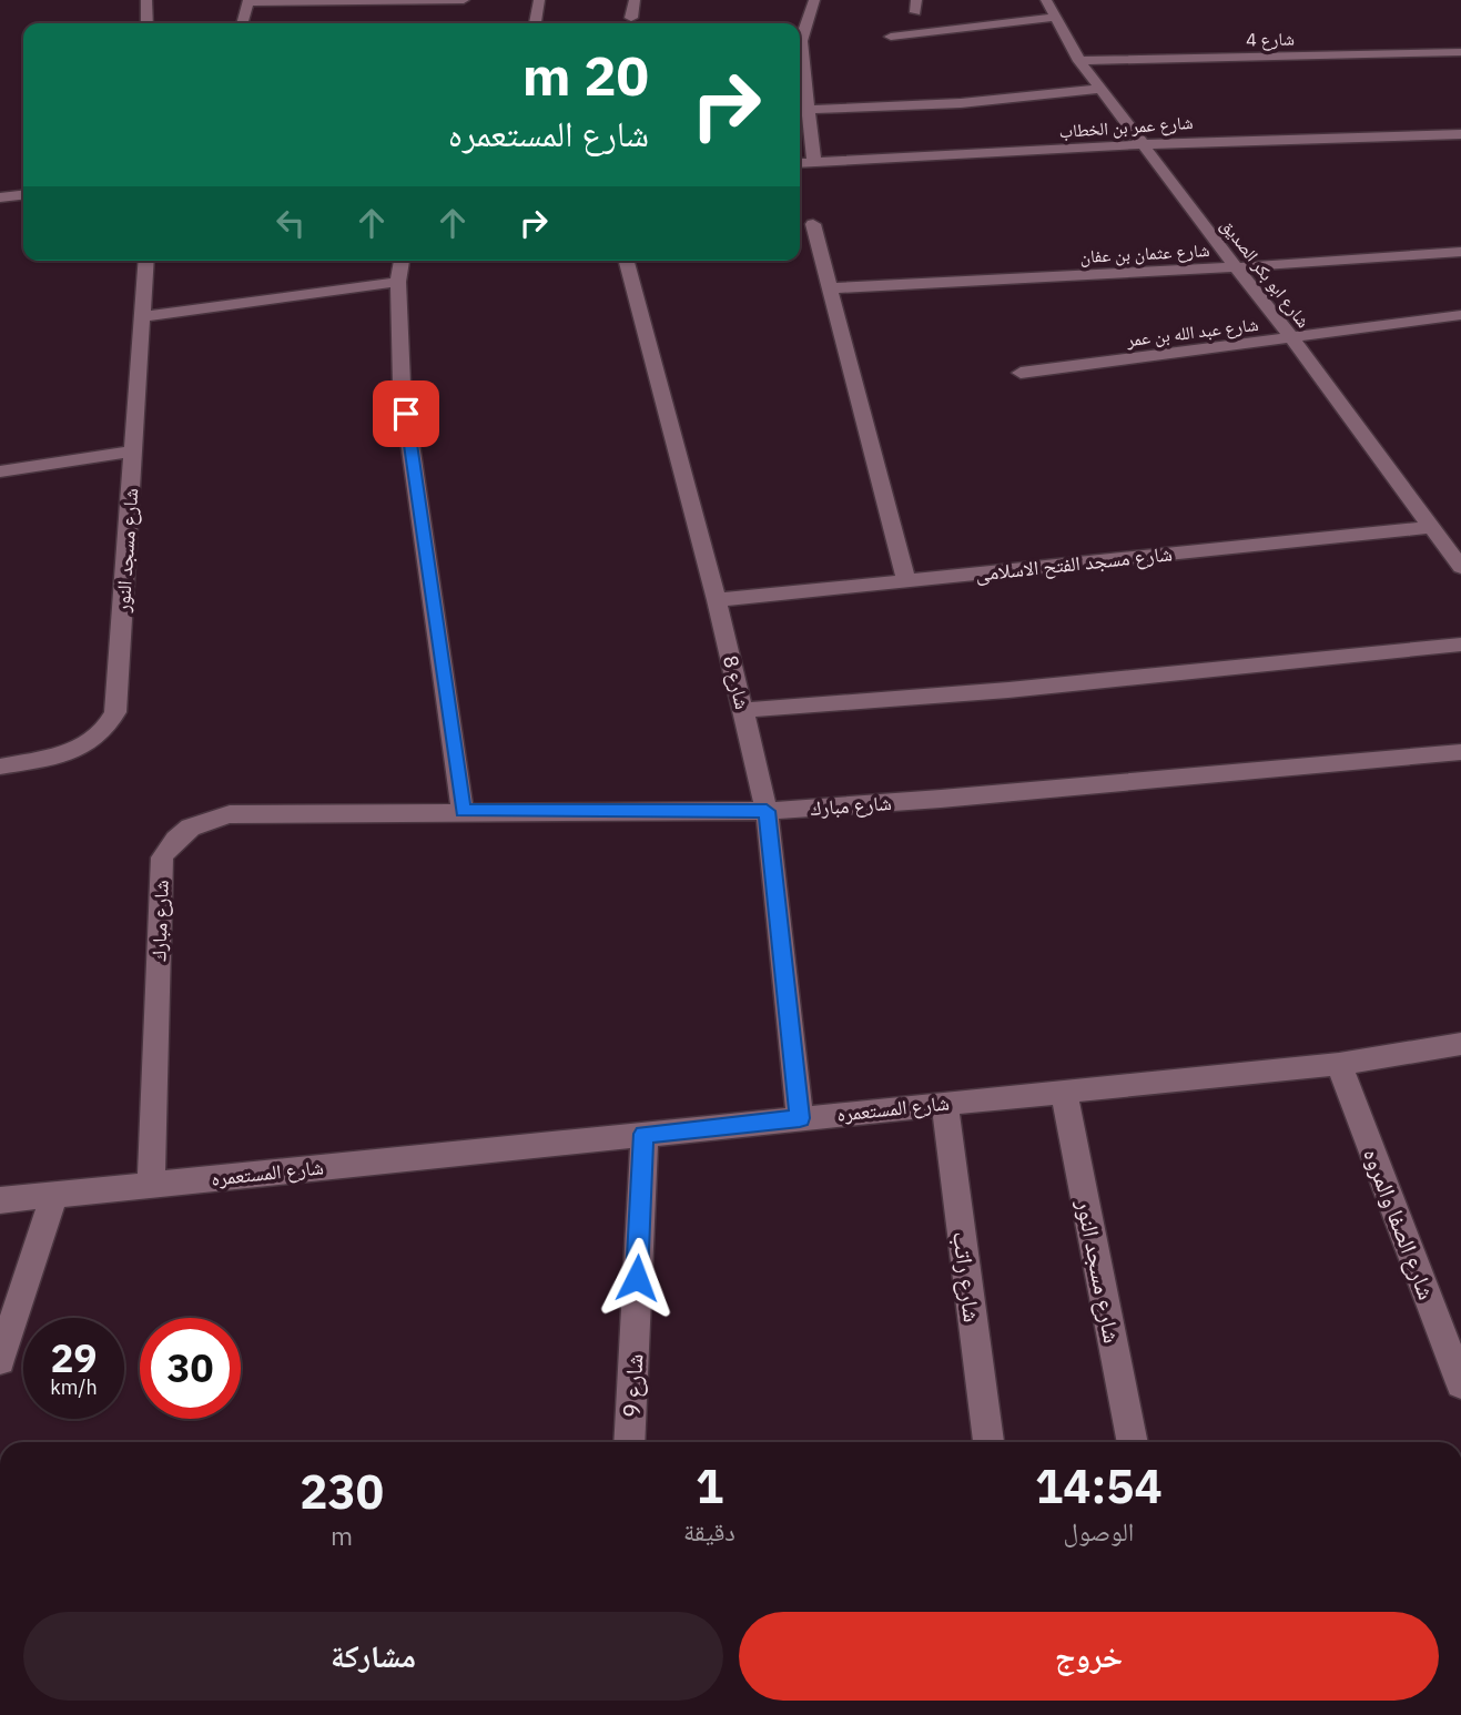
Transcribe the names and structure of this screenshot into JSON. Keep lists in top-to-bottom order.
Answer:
{
  "streets": {
    "street": [
      "شارع 4",
      "شارع عمر بن الخطاب",
      "شارع عثمان بن عفان",
      "شارع ابو بكر الصديق",
      "شارع عبد الله بن عمر",
      "شارع مسجد النور",
      "شارع مسجد الفتح الاسلامى",
      "شارع 8",
      "شارع مبارك",
      "شارع المستعمره",
      "شارع الصفا والمروه",
      "شارع راتب",
      "شارع 9"
    ]
  },
  "crossings": [
    ["شارع 4", "شارع ابو بكر الصديق"],
    ["شارع عمر بن الخطاب", "شارع ابو بكر الصديق"],
    ["شارع عثمان بن عفان", "شارع ابو بكر الصديق"],
    ["شارع ابو بكر الصديق", "شارع عبد الله بن عمر"],
    ["شارع ابو بكر الصديق", "شارع مسجد الفتح الاسلامى"],
    ["شارع مسجد النور", "شارع المستعمره"],
    ["شارع مسجد الفتح الاسلامى", "شارع 8"],
    ["شارع 8", "شارع مبارك"],
    ["شارع 8", "شارع المستعمره"],
    ["شارع مبارك", "شارع المستعمره"],
    ["شارع المستعمره", "شارع الصفا والمروه"],
    ["شارع المستعمره", "شارع راتب"],
    ["شارع المستعمره", "شارع 9"]
  ],
  "page": {
    "turn": ["20 m", "شارع المستعمره"],
    "speed": "29 km/h",
    "limit": "30",
    "eta": [
      "14:54",
      "الوصول",
      "1",
      "دقيقة",
      "230",
      "m"
    ],
    "buttons": ["خروج", "مشاركة"]
  }
}
